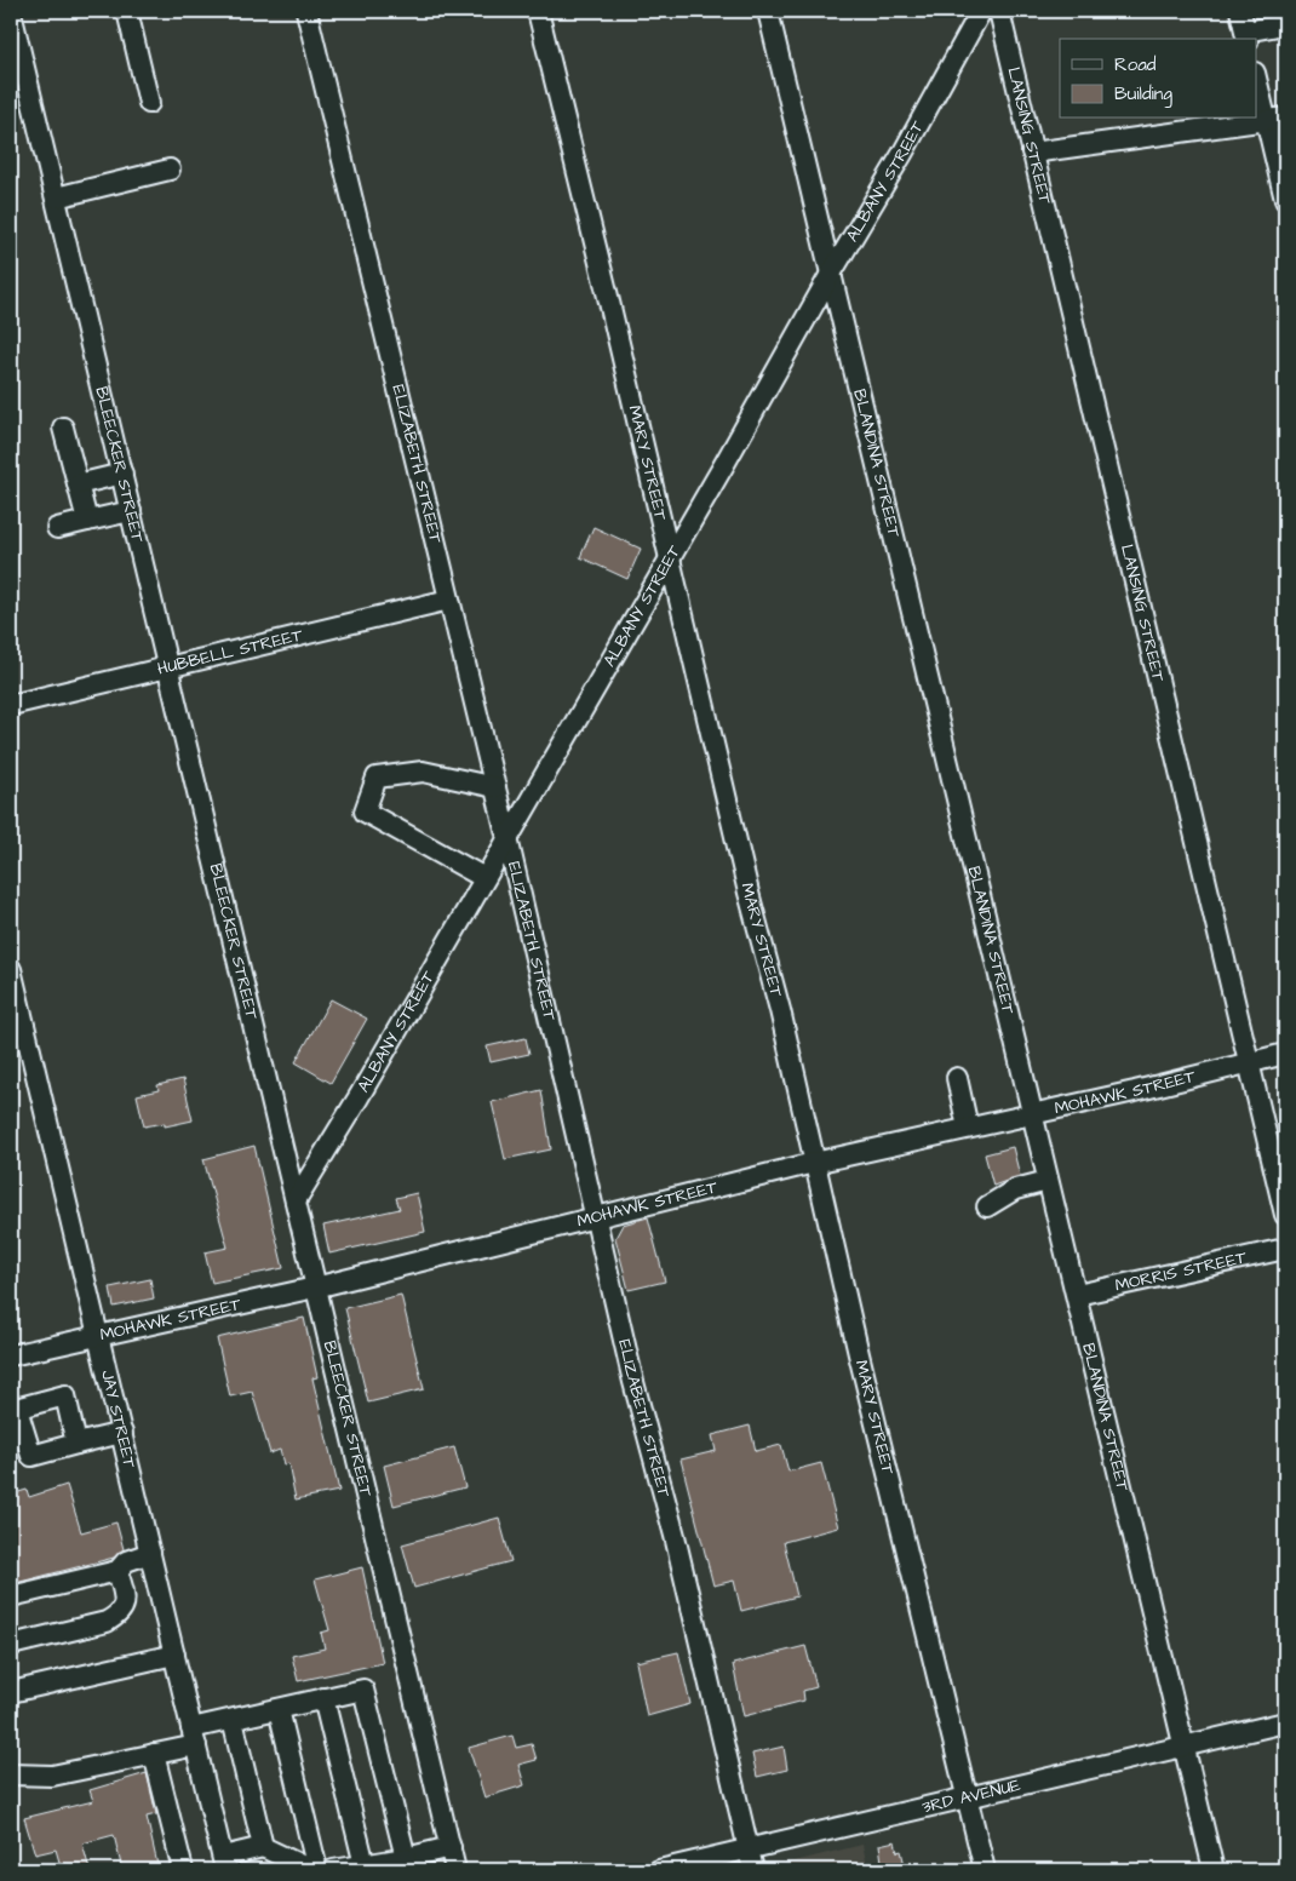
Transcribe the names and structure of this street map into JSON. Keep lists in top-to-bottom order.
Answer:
{
  "streets": {
    "street": [
      "LANSING STREET",
      "ALBANY STREET",
      "ELIZABETH STREET",
      "BLEECKER STREET",
      "MARY STREET",
      "BLANDINA STREET",
      "HUBBELL STREET",
      "MOHAWK STREET",
      "MORRIS STREET",
      "JAY STREET",
      "3RD AVENUE"
    ]
  },
  "crossings": [
    ["LANSING STREET", "MOHAWK STREET"],
    ["ALBANY STREET", "ELIZABETH STREET"],
    ["ALBANY STREET", "BLEECKER STREET"],
    ["ALBANY STREET", "MARY STREET"],
    ["ALBANY STREET", "BLANDINA STREET"],
    ["ELIZABETH STREET", "HUBBELL STREET"],
    ["ELIZABETH STREET", "MOHAWK STREET"],
    ["ELIZABETH STREET", "3RD AVENUE"],
    ["BLEECKER STREET", "HUBBELL STREET"],
    ["BLEECKER STREET", "MOHAWK STREET"],
    ["MARY STREET", "MOHAWK STREET"],
    ["MARY STREET", "3RD AVENUE"],
    ["BLANDINA STREET", "MOHAWK STREET"],
    ["BLANDINA STREET", "MORRIS STREET"],
    ["BLANDINA STREET", "3RD AVENUE"],
    ["MOHAWK STREET", "JAY STREET"]
  ],
  "legend": ["Road", "Building"]
}
